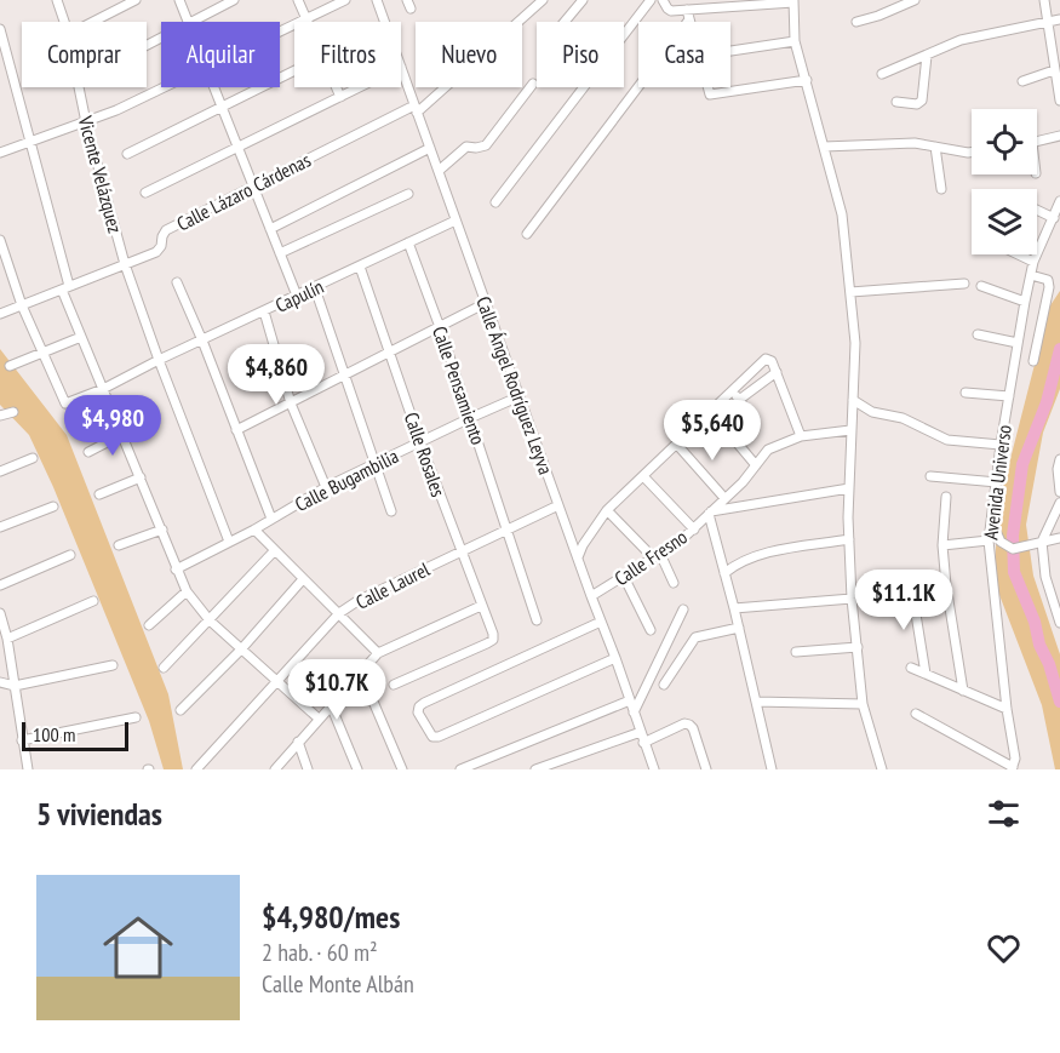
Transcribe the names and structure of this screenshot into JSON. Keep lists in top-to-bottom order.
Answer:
{
  "streets": {
    "street": [
      "Vicente Velázquez",
      "Calle Lázaro Cárdenas",
      "Capulín",
      "Calle Pensamiento",
      "Calle Ángel Rodríguez Leyva",
      "Calle Rosales",
      "Calle Bugambilia",
      "Avenida Universo",
      "Calle Fresno",
      "Calle Laurel"
    ]
  },
  "crossings": [
    ["Vicente Velázquez", "Calle Lázaro Cárdenas"],
    ["Vicente Velázquez", "Capulín"],
    ["Calle Lázaro Cárdenas", "Calle Ángel Rodríguez Leyva"],
    ["Capulín", "Calle Pensamiento"],
    ["Capulín", "Calle Ángel Rodríguez Leyva"],
    ["Capulín", "Calle Rosales"],
    ["Calle Pensamiento", "Calle Bugambilia"],
    ["Calle Pensamiento", "Calle Laurel"],
    ["Calle Ángel Rodríguez Leyva", "Calle Bugambilia"],
    ["Calle Ángel Rodríguez Leyva", "Calle Fresno"],
    ["Calle Ángel Rodríguez Leyva", "Calle Laurel"],
    ["Calle Rosales", "Calle Bugambilia"],
    ["Calle Rosales", "Calle Laurel"]
  ],
  "scale_bar": "100 m",
  "page": {
    "chip": [
      "Comprar",
      "Alquilar",
      "Filtros",
      "Nuevo",
      "Piso",
      "Casa"
    ],
    "price": [
      "$4,860",
      "$4,980",
      "$5,640",
      "$11.1K",
      "$10.7K"
    ],
    "scale": "100 m",
    "heading": "5 viviendas",
    "list": [
      {
        "name": "$4,980/mes",
        "note": "2 hab. · 60 m² · Calle Monte Albán"
      }
    ]
  }
}
